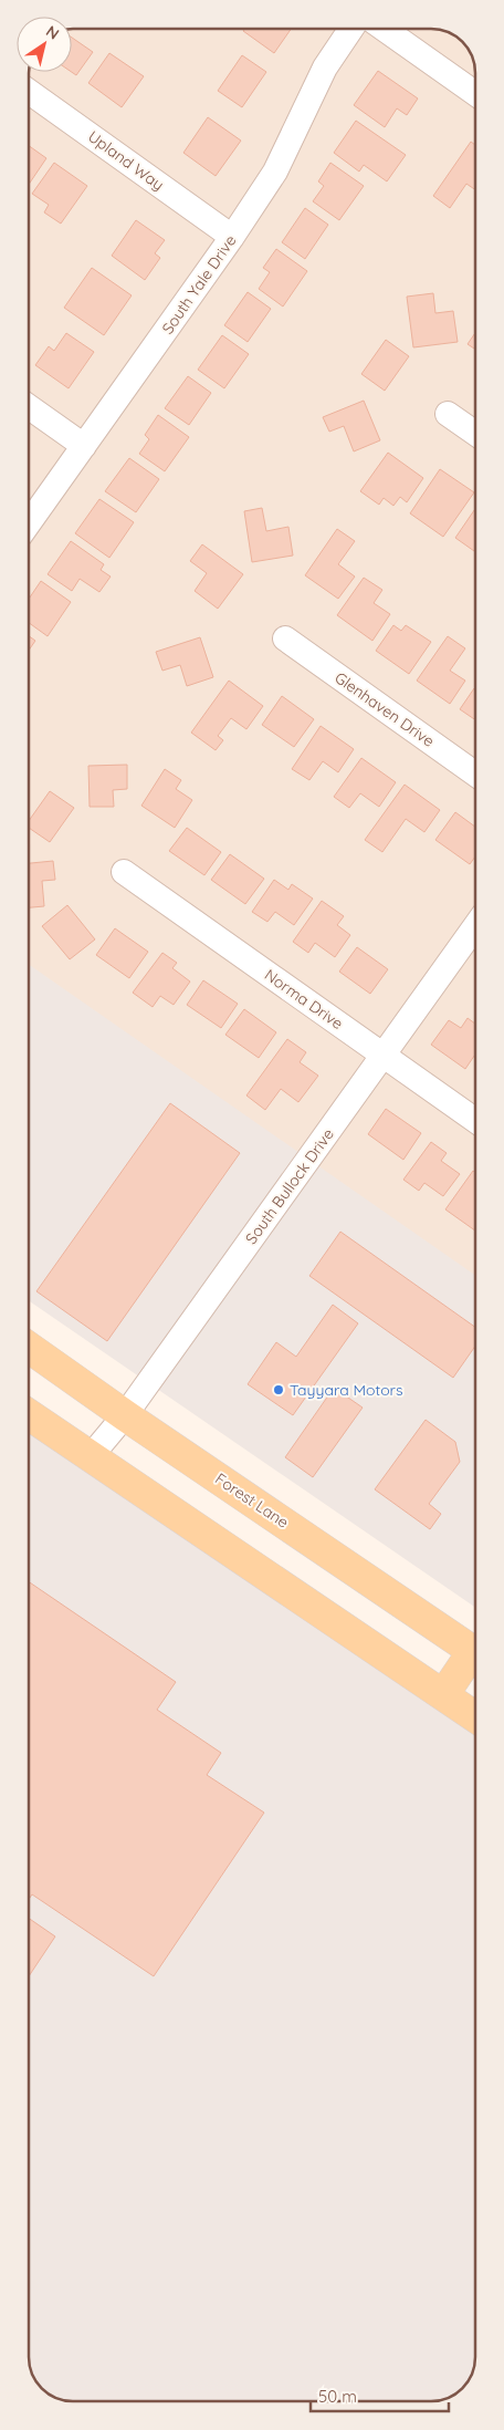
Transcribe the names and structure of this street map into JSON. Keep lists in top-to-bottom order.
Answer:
{
  "streets": {
    "main road": ["Forest Lane"],
    "street": [
      "Upland Way",
      "South Yale Drive",
      "Glenhaven Drive",
      "Norma Drive",
      "South Bullock Drive"
    ]
  },
  "crossings": [
    ["Upland Way", "South Yale Drive"],
    ["Norma Drive", "South Bullock Drive"],
    ["South Bullock Drive", "Forest Lane"]
  ],
  "places": ["Tayyara Motors"],
  "scale_bar": "50 m",
  "north": "top right"
}
